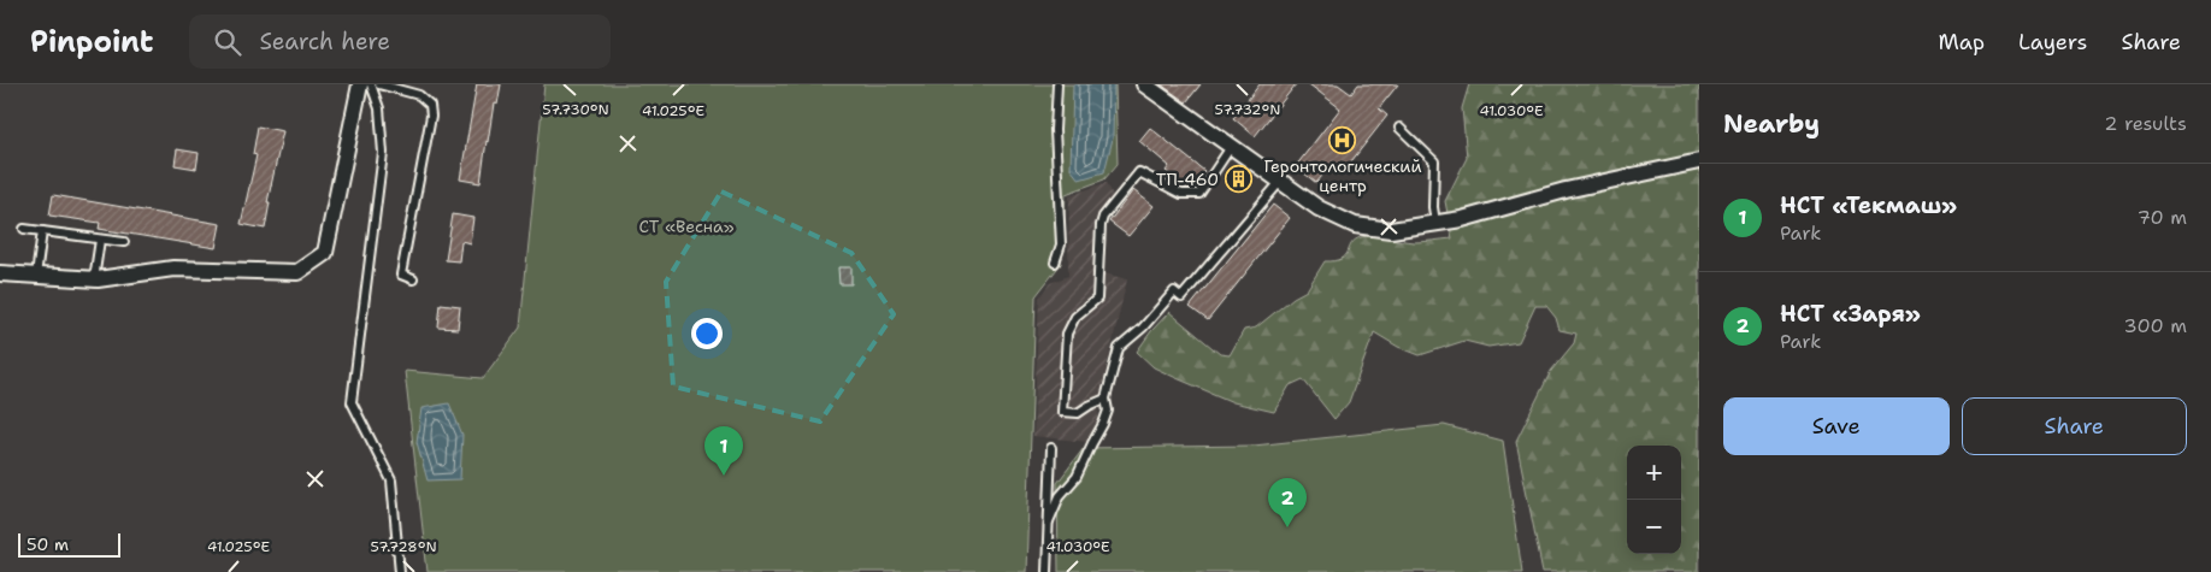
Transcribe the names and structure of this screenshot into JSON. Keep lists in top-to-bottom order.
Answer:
{
  "parks": ["СТ «Весна»"],
  "places": {
    "hospital": ["Геронтологический центр"],
    "building": ["ТП-460"]
  },
  "scale_bar": "50 m",
  "page": {
    "header": "Pinpoint",
    "search": "Search here",
    "nav": ["Map", "Layers", "Share"],
    "heading": ["Nearby", "2 results"],
    "list": [
      {
        "mark": "1",
        "name": "НСТ «Текмаш»",
        "note": "Park",
        "value": "70 m"
      },
      {
        "mark": "2",
        "name": "НСТ «Заря»",
        "note": "Park",
        "value": "300 m"
      }
    ],
    "buttons": ["Save", "Share"],
    "pins": ["1", "2"],
    "map_buttons": ["+", "−"],
    "scale": "50 m"
  },
  "coordinates": [
    "57.730°N",
    "57.732°N",
    "41.030°E",
    "41.025°E",
    "57.728°N"
  ]
}
